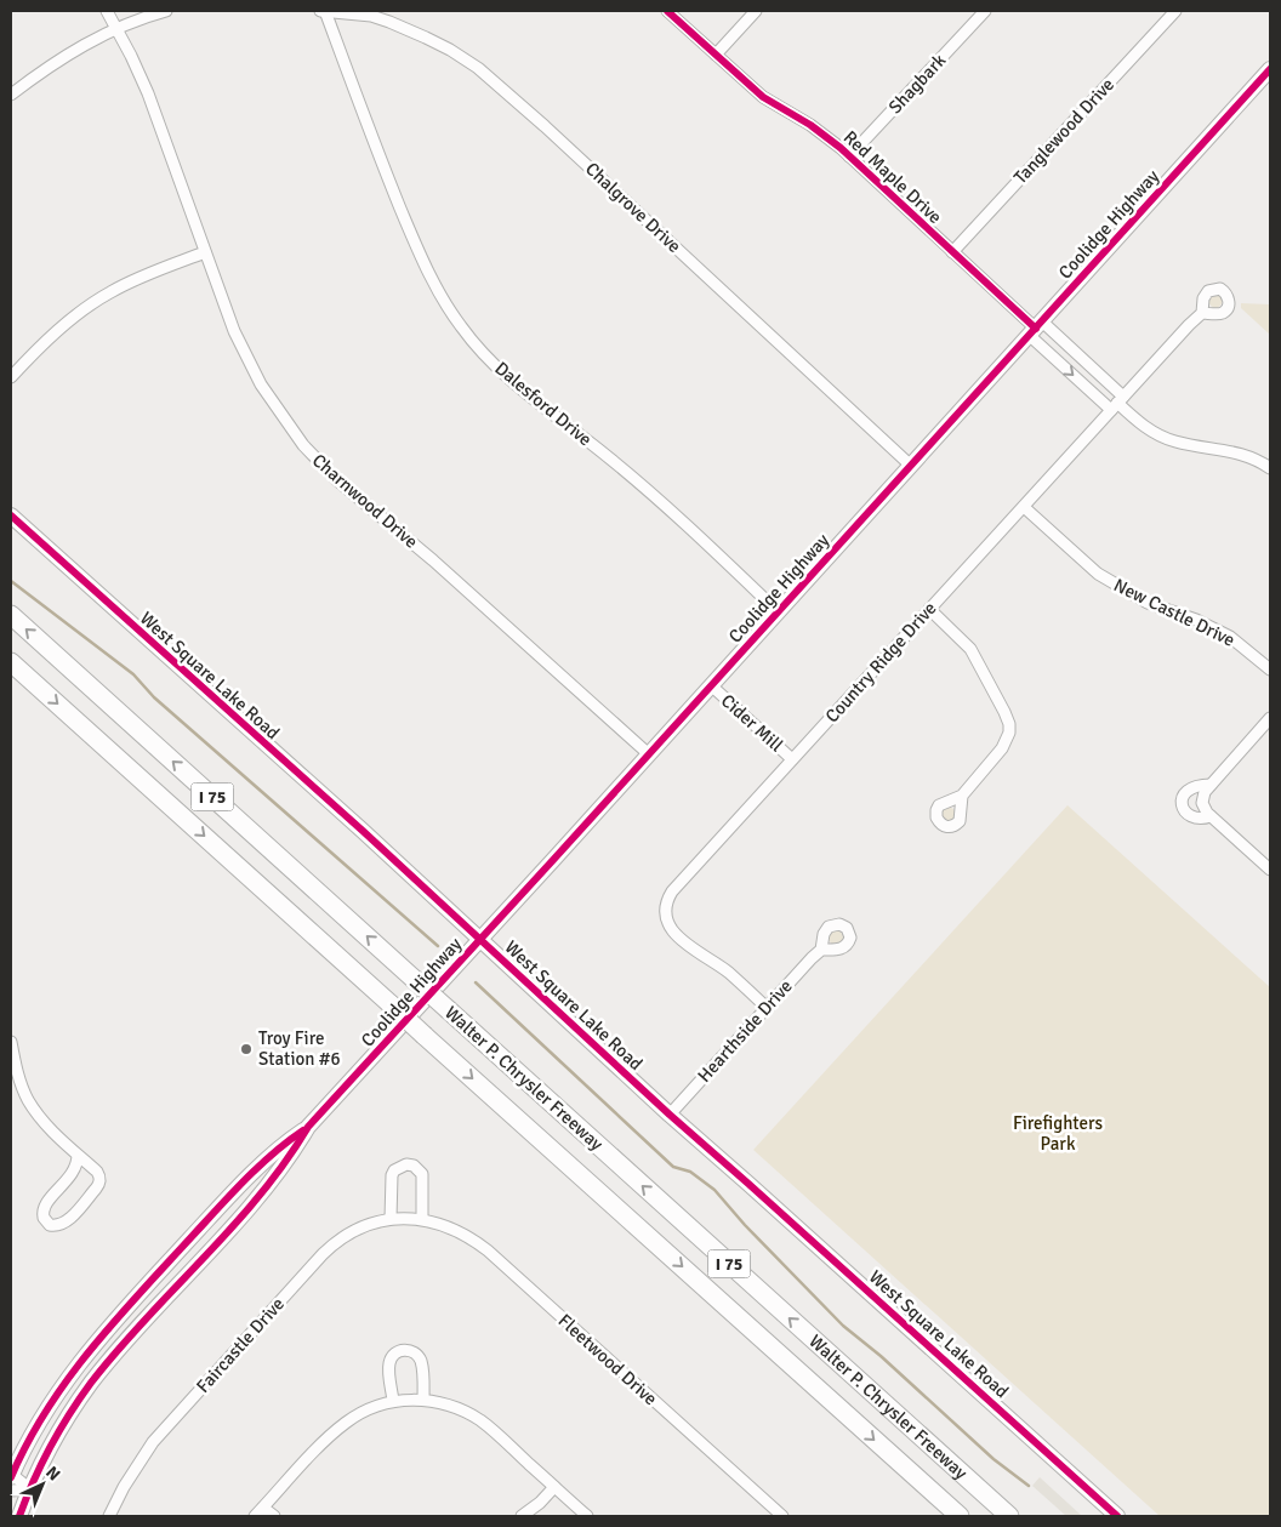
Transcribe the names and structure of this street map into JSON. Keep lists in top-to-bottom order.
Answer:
{
  "streets": {
    "highway": ["I 75", "Walter P. Chrysler Freeway"],
    "main road": ["Coolidge Highway", "West Square Lake Road"],
    "street": [
      "Shagbark",
      "Tanglewood Drive",
      "Red Maple Drive",
      "Chalgrove Drive",
      "Dalesford Drive",
      "Charnwood Drive",
      "New Castle Drive",
      "Country Ridge Drive",
      "Cider Mill",
      "Hearthside Drive",
      "Faircastle Drive",
      "Fleetwood Drive"
    ]
  },
  "crossings": [
    ["Shagbark", "Red Maple Drive"],
    ["Tanglewood Drive", "Red Maple Drive"],
    ["Red Maple Drive", "Coolidge Highway"],
    ["Chalgrove Drive", "Coolidge Highway"],
    ["Chalgrove Drive", "Dalesford Drive"],
    ["Coolidge Highway", "Dalesford Drive"],
    ["Coolidge Highway", "Charnwood Drive"],
    ["Coolidge Highway", "West Square Lake Road"],
    ["Coolidge Highway", "Cider Mill"],
    ["New Castle Drive", "Country Ridge Drive"],
    ["Country Ridge Drive", "Cider Mill"],
    ["Country Ridge Drive", "Hearthside Drive"],
    ["West Square Lake Road", "Hearthside Drive"],
    ["Faircastle Drive", "Fleetwood Drive"]
  ],
  "parks": ["Firefighters Park"],
  "places": ["Troy Fire Station #6"],
  "north": "top right"
}
